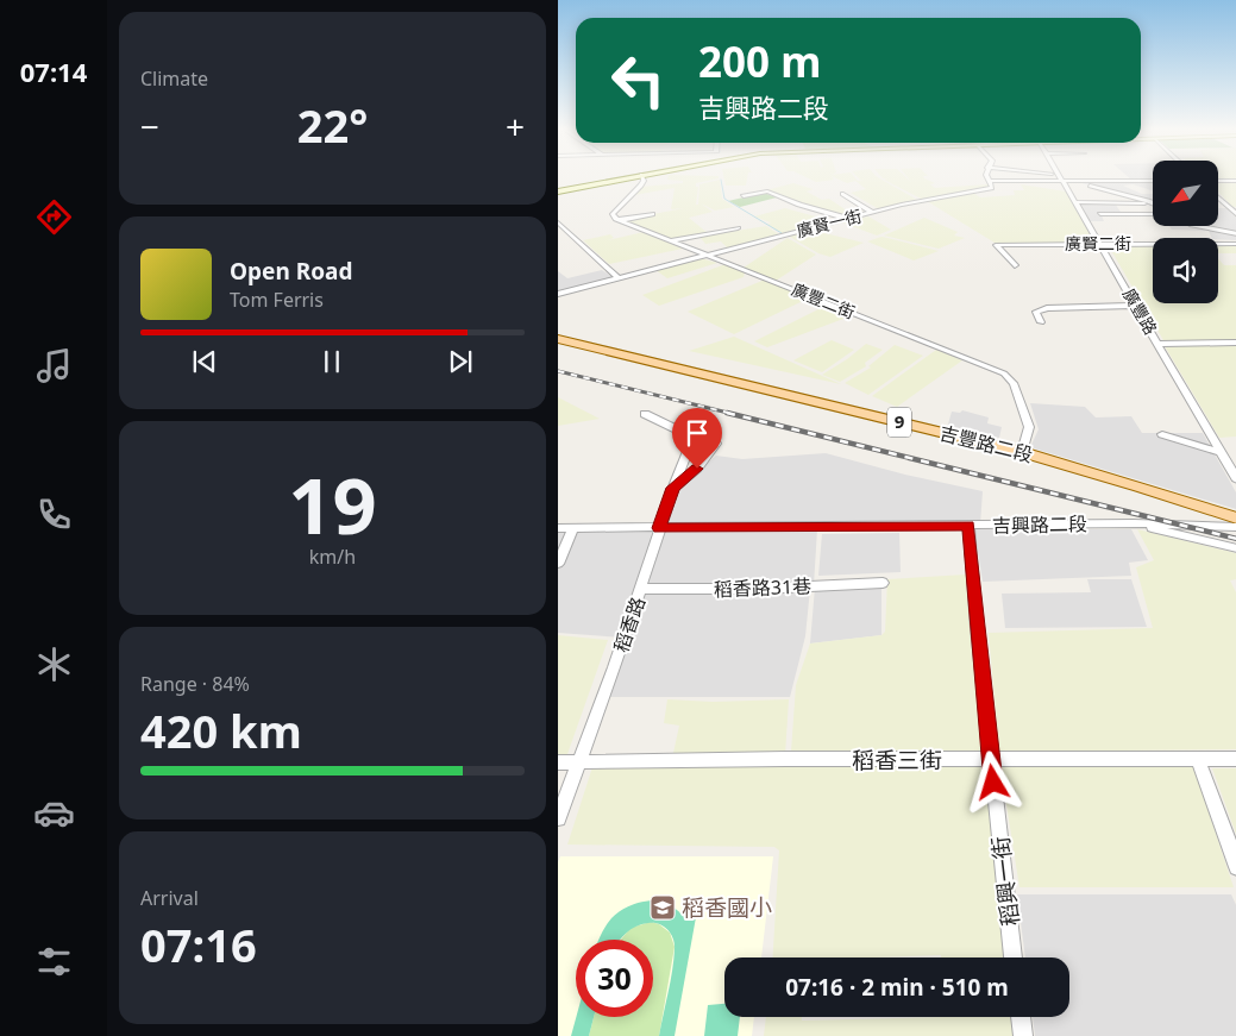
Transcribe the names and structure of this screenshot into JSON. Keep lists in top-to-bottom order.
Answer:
{
  "streets": {
    "main road": ["9", "吉豐路二段"],
    "street": [
      "廣賢一街",
      "廣賢二街",
      "廣豐二街",
      "廣豐路",
      "吉興路二段",
      "稻香路31巷",
      "稻香路",
      "稻香三街",
      "稻興一街"
    ]
  },
  "crossings": [
    ["廣賢一街", "廣豐二街"],
    ["廣賢二街", "廣豐路"],
    ["廣豐二街", "吉豐路二段"],
    ["吉興路二段", "稻香路"],
    ["稻香路31巷", "稻香路"],
    ["稻香路", "稻香三街"],
    ["稻香三街", "稻興一街"]
  ],
  "places": {
    "school or university": ["稻香國小"]
  },
  "north": "bottom left",
  "page": {
    "tabs": "07:14",
    "tile": [
      "Climate",
      ["19", "km/h"],
      ["Range · 84%", "420 km"],
      ["Arrival", "07:16"]
    ],
    "turn": ["200 m", "吉興路二段"],
    "heat": ["−", "22°", "+"],
    "song": ["Open Road", "Tom Ferris"],
    "limit": "30",
    "trip": "07:16 · 2 min · 510 m"
  }
}
